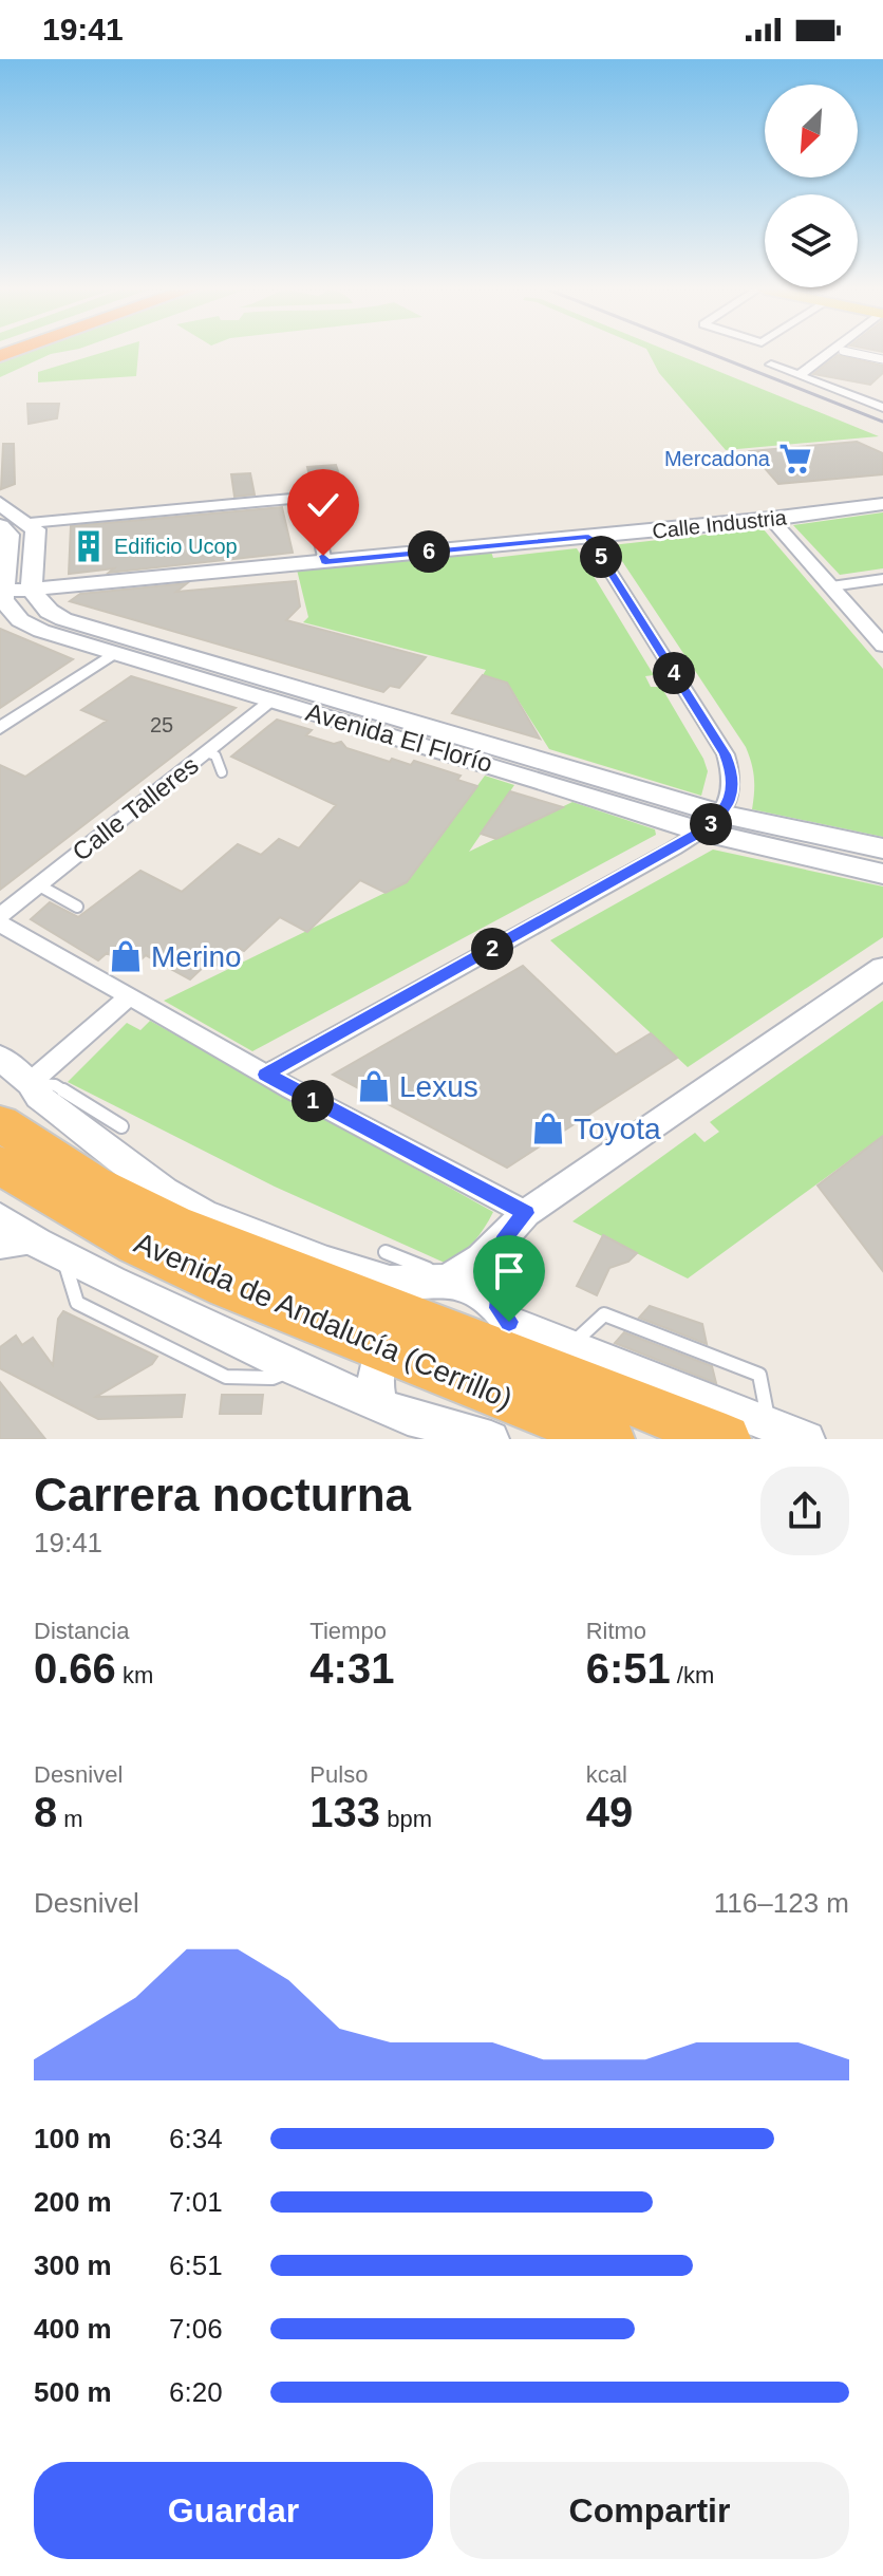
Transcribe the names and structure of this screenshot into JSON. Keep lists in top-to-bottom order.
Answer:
{
  "streets": {
    "highway": ["Avenida de Andalucía (Cerrillo)"],
    "main road": ["Calle Industria", "Avenida El Florío"],
    "street": ["Calle Talleres"]
  },
  "crossings": [
    ["Calle Industria", "Avenida El Florío"],
    ["Avenida El Florío", "Calle Talleres"]
  ],
  "places": {
    "supermarket": ["Mercadona"],
    "building": ["Edificio Ucop"],
    "shop": ["Merino", "Lexus", "Toyota"]
  },
  "house_numbers": ["25"],
  "north": "bottom left",
  "page": {
    "status": "19:41",
    "pins": [
      "6",
      "5",
      "4",
      "3",
      "2",
      "1"
    ],
    "heading": ["Carrera nocturna", "19:41"],
    "stats": [
      ["Distancia", "0.66 km"],
      ["Tiempo", "4:31"],
      ["Ritmo", "6:51 /km"],
      ["Desnivel", "8 m"],
      ["Pulso", "133 bpm"],
      ["kcal", "49"]
    ],
    "chart": ["Desnivel", "116–123 m"],
    "list": [
      {
        "name": "100 m",
        "note": "6:34"
      },
      {
        "name": "200 m",
        "note": "7:01"
      },
      {
        "name": "300 m",
        "note": "6:51"
      },
      {
        "name": "400 m",
        "note": "7:06"
      },
      {
        "name": "500 m",
        "note": "6:20"
      }
    ],
    "buttons": ["Guardar", "Compartir"]
  }
}
